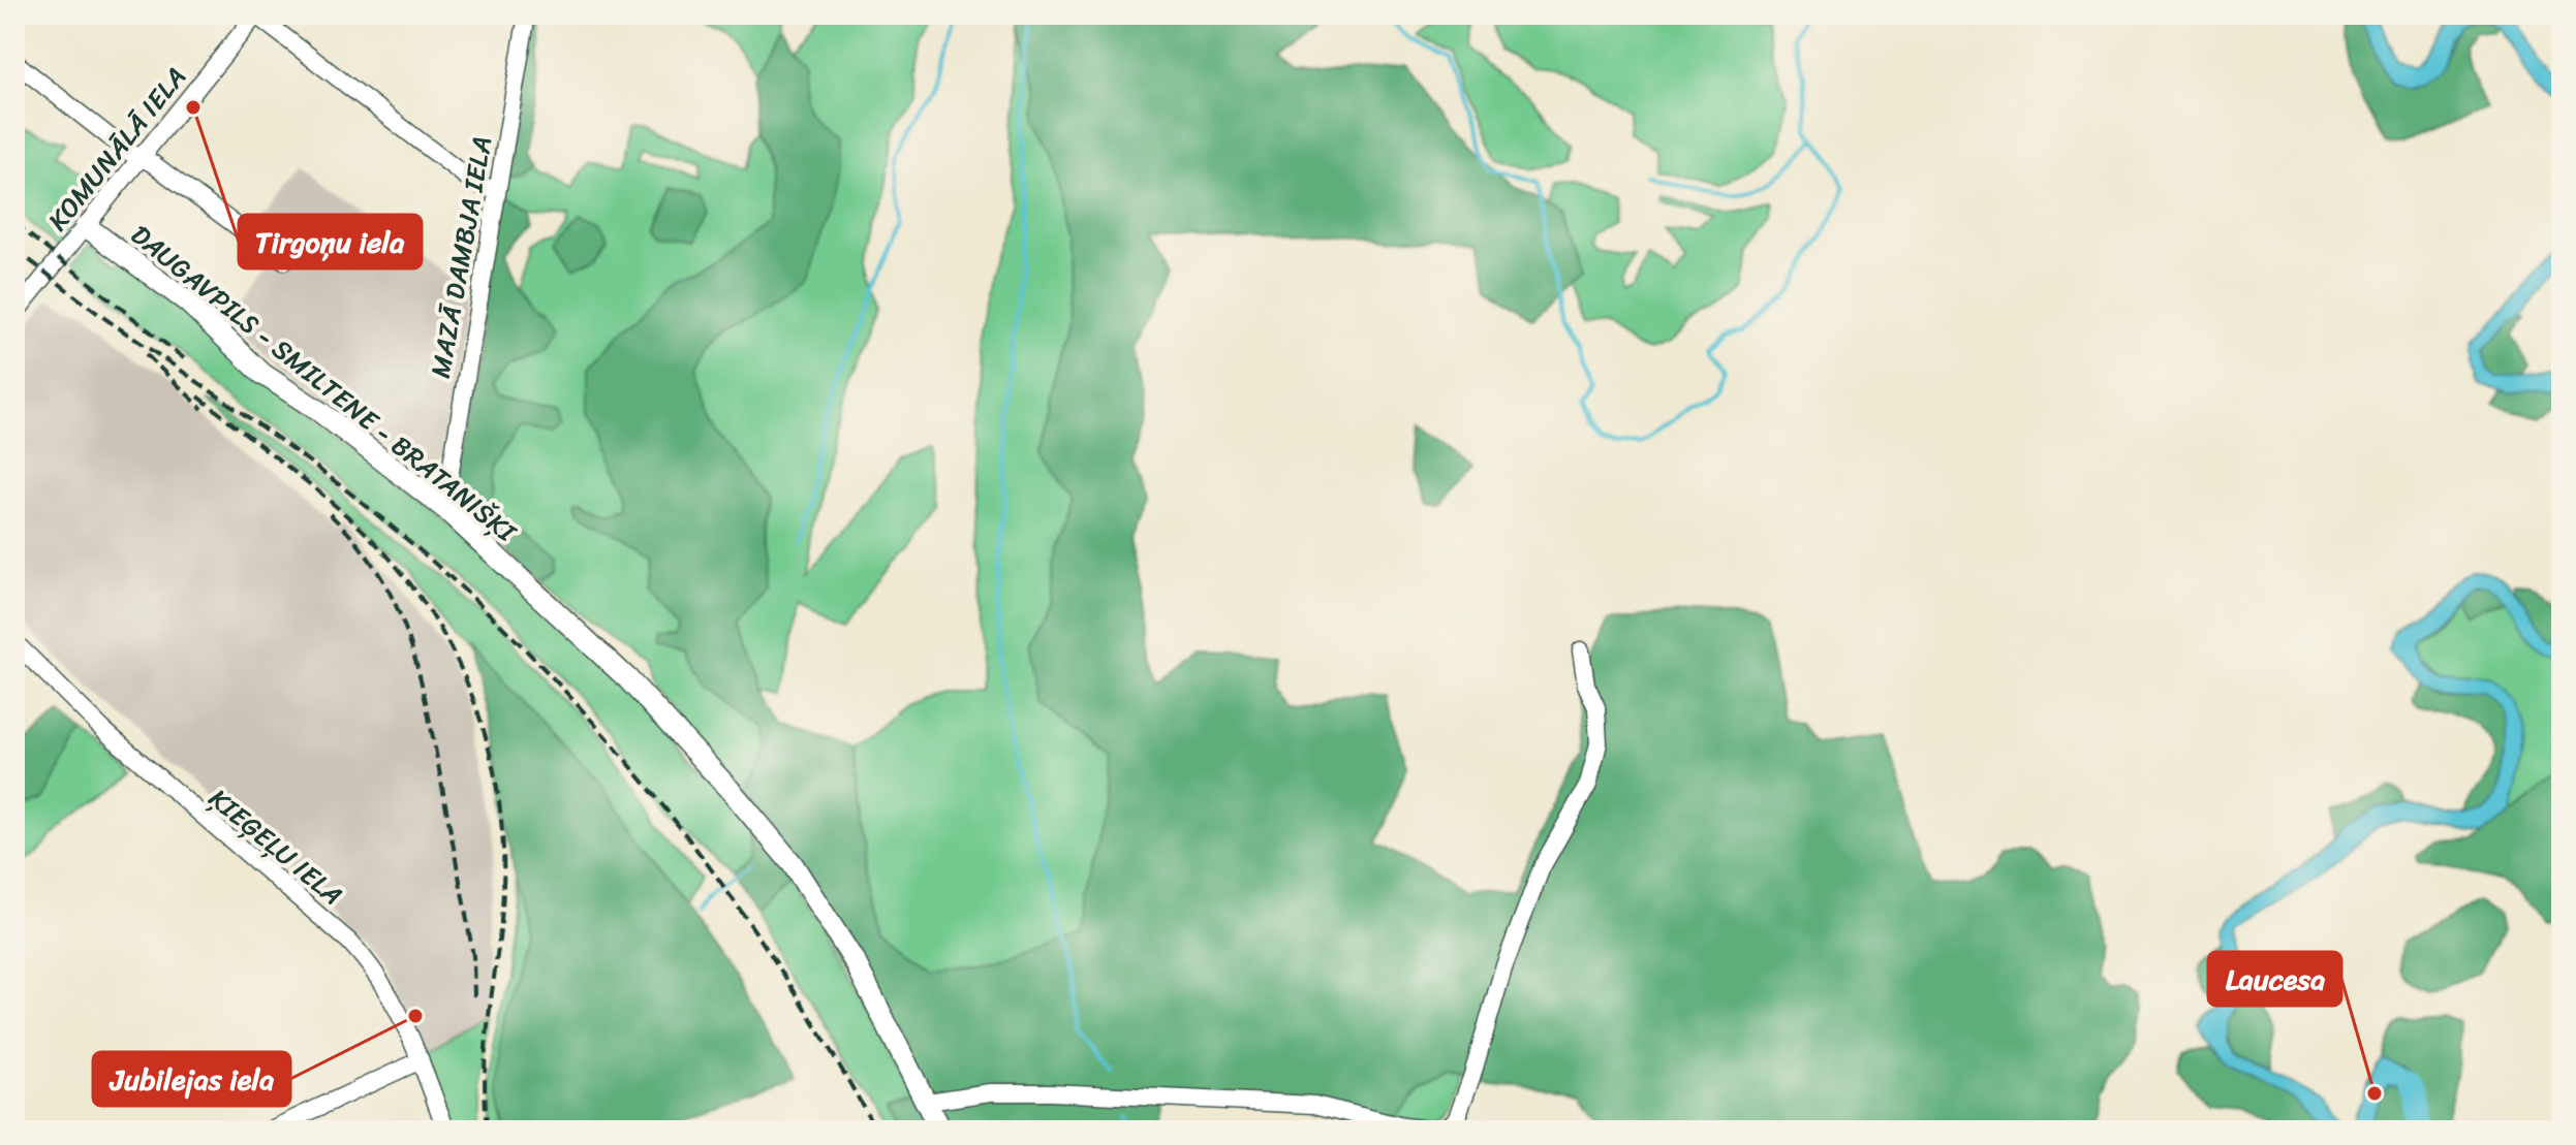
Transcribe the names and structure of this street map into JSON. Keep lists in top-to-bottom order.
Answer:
{
  "streets": {
    "main road": ["DAUGAVPILS - SMILTENE - BRATANIŠĶI"],
    "street": ["KOMUNĀLĀ IELA", "MAZĀ DAMBJA IELA", "ĶIEĢEĻU IELA"]
  },
  "crossings": [
    ["KOMUNĀLĀ IELA", "DAUGAVPILS - SMILTENE - BRATANIŠĶI"],
    ["MAZĀ DAMBJA IELA", "DAUGAVPILS - SMILTENE - BRATANIŠĶI"]
  ],
  "places": ["Tirgoņu iela", "Jubilejas iela", "Laucesa"]
}
